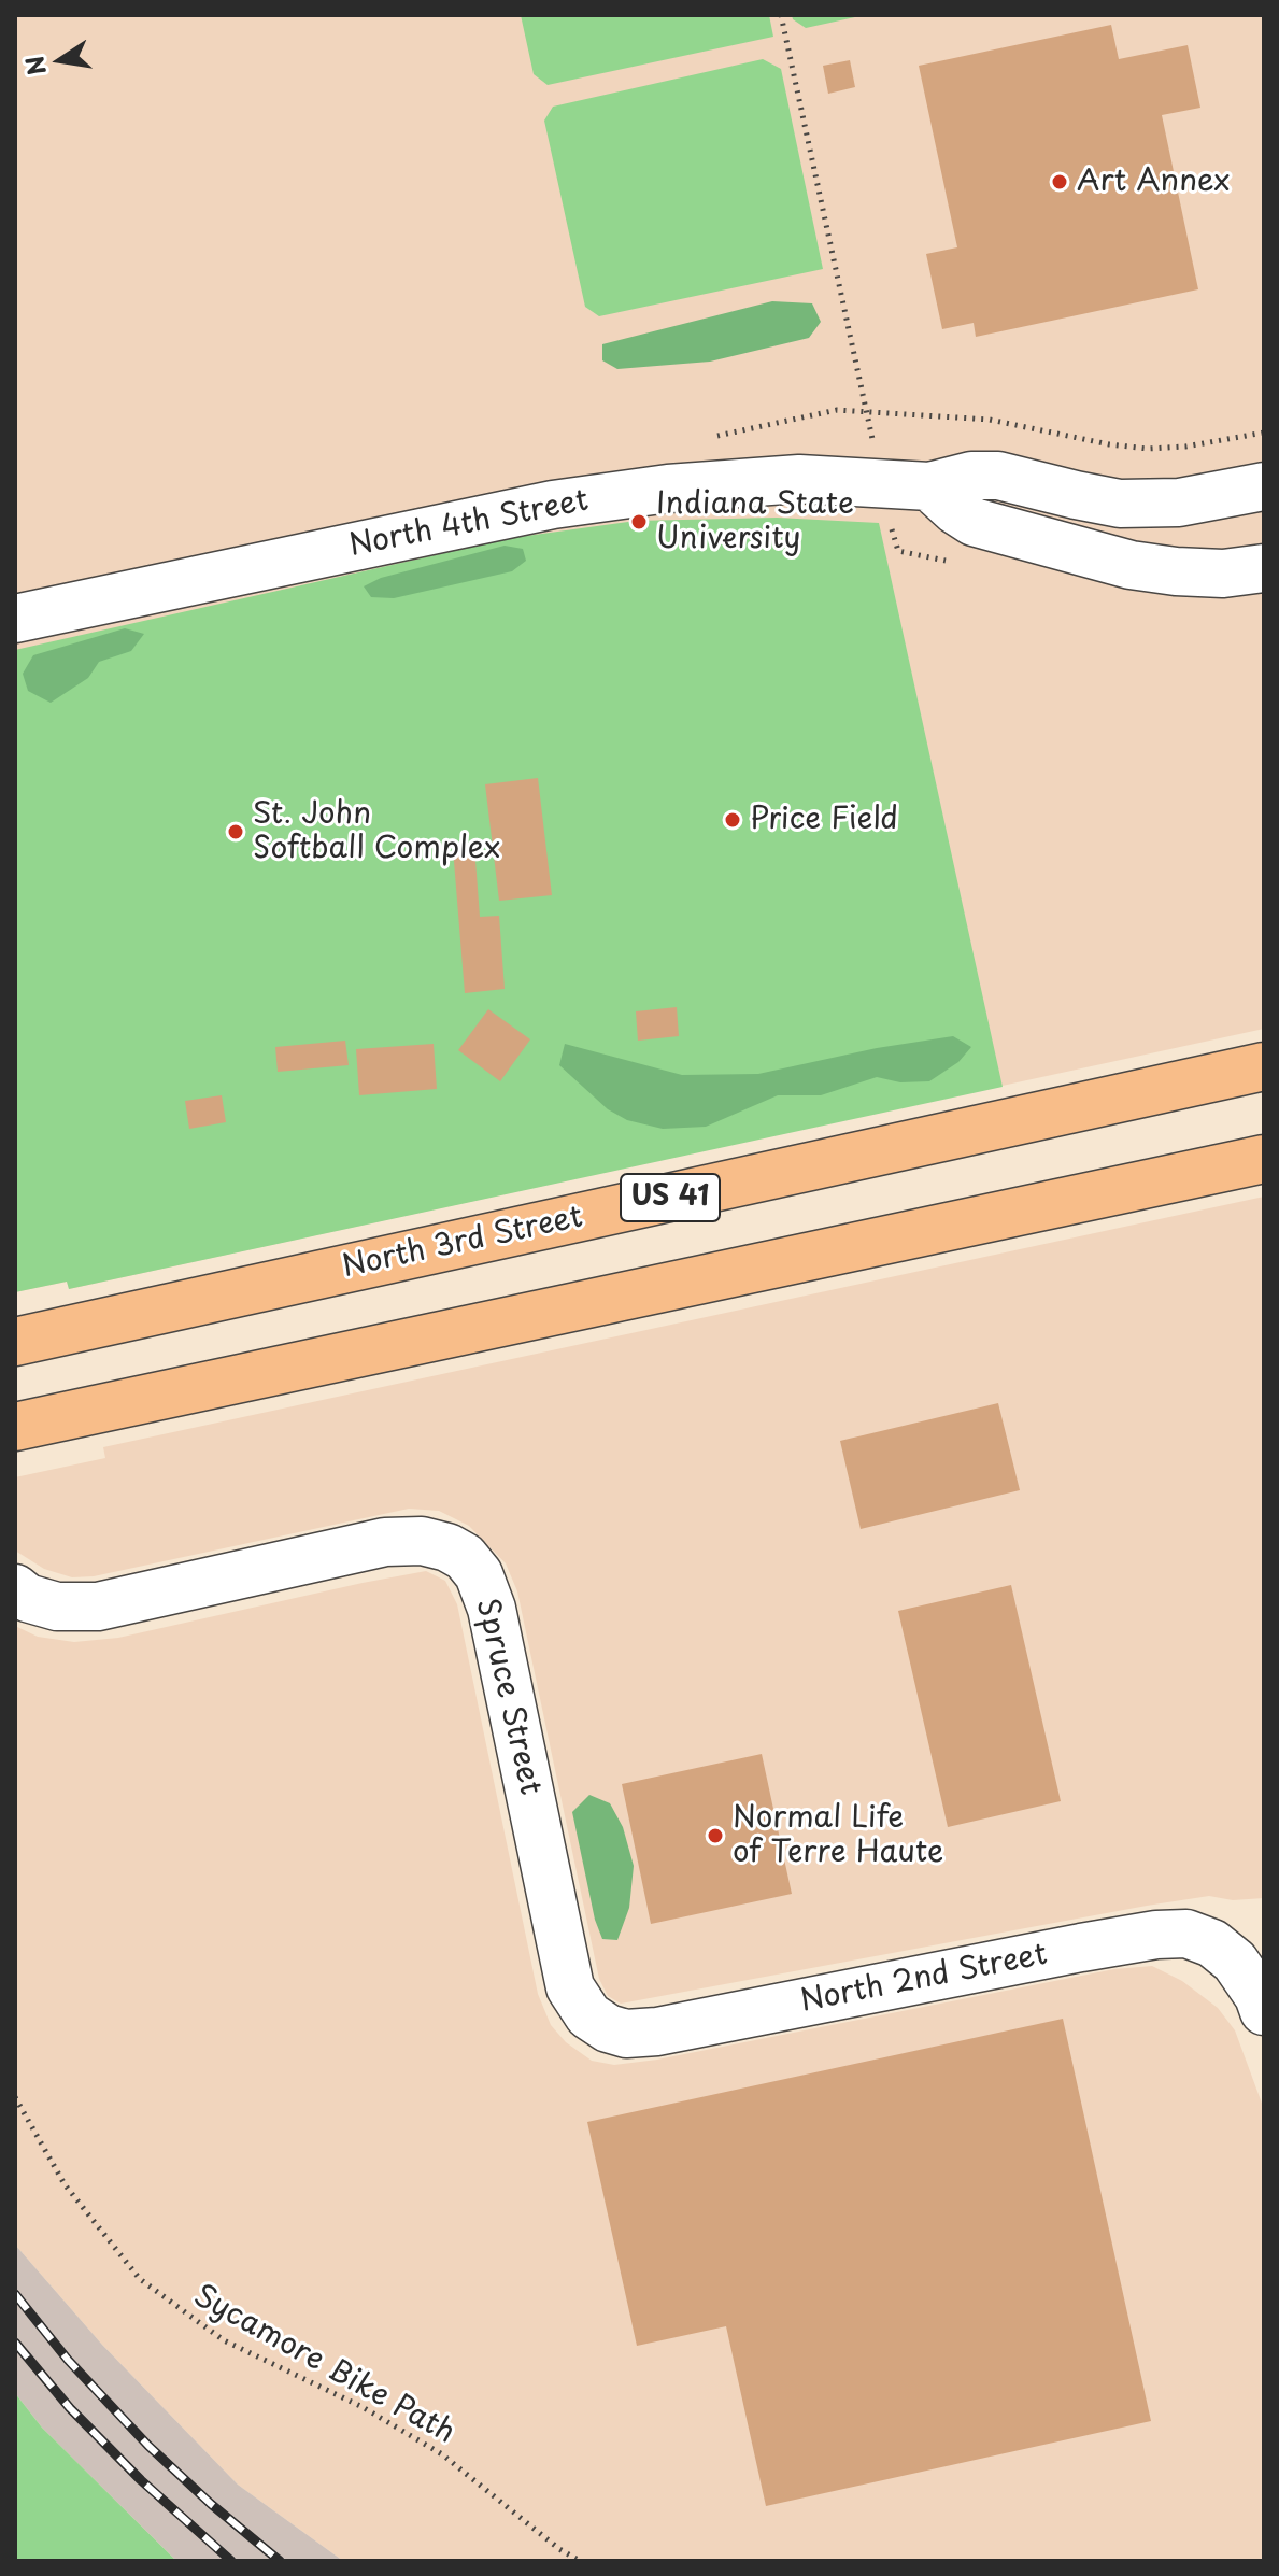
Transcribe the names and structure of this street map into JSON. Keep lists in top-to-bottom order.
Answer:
{
  "streets": {
    "highway": ["US 41", "North 3rd Street"],
    "street": ["North 4th Street", "Spruce Street", "North 2nd Street"],
    "path": ["Sycamore Bike Path"]
  },
  "crossings": [
    ["Spruce Street", "North 2nd Street"]
  ],
  "places": [
    "Art Annex",
    "Indiana State University",
    "Price Field",
    "St. John Softball Complex",
    "Normal Life of Terre Haute"
  ],
  "north": "left"
}
